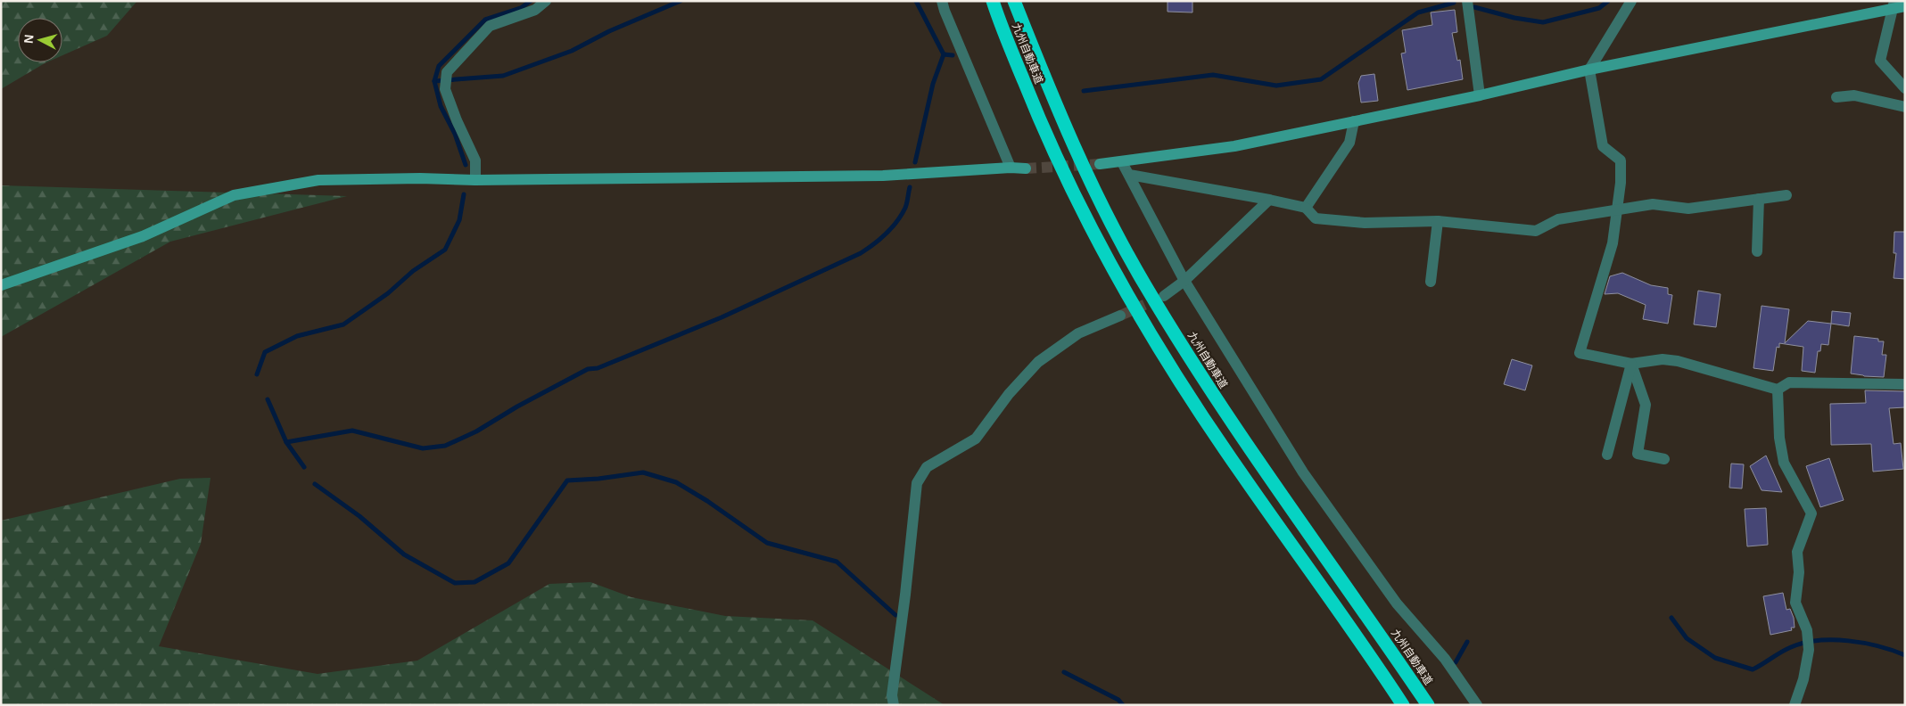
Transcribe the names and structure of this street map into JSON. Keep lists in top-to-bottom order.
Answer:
{
  "streets": {
    "highway": ["九州自動車道"]
  },
  "north": "left"
}
